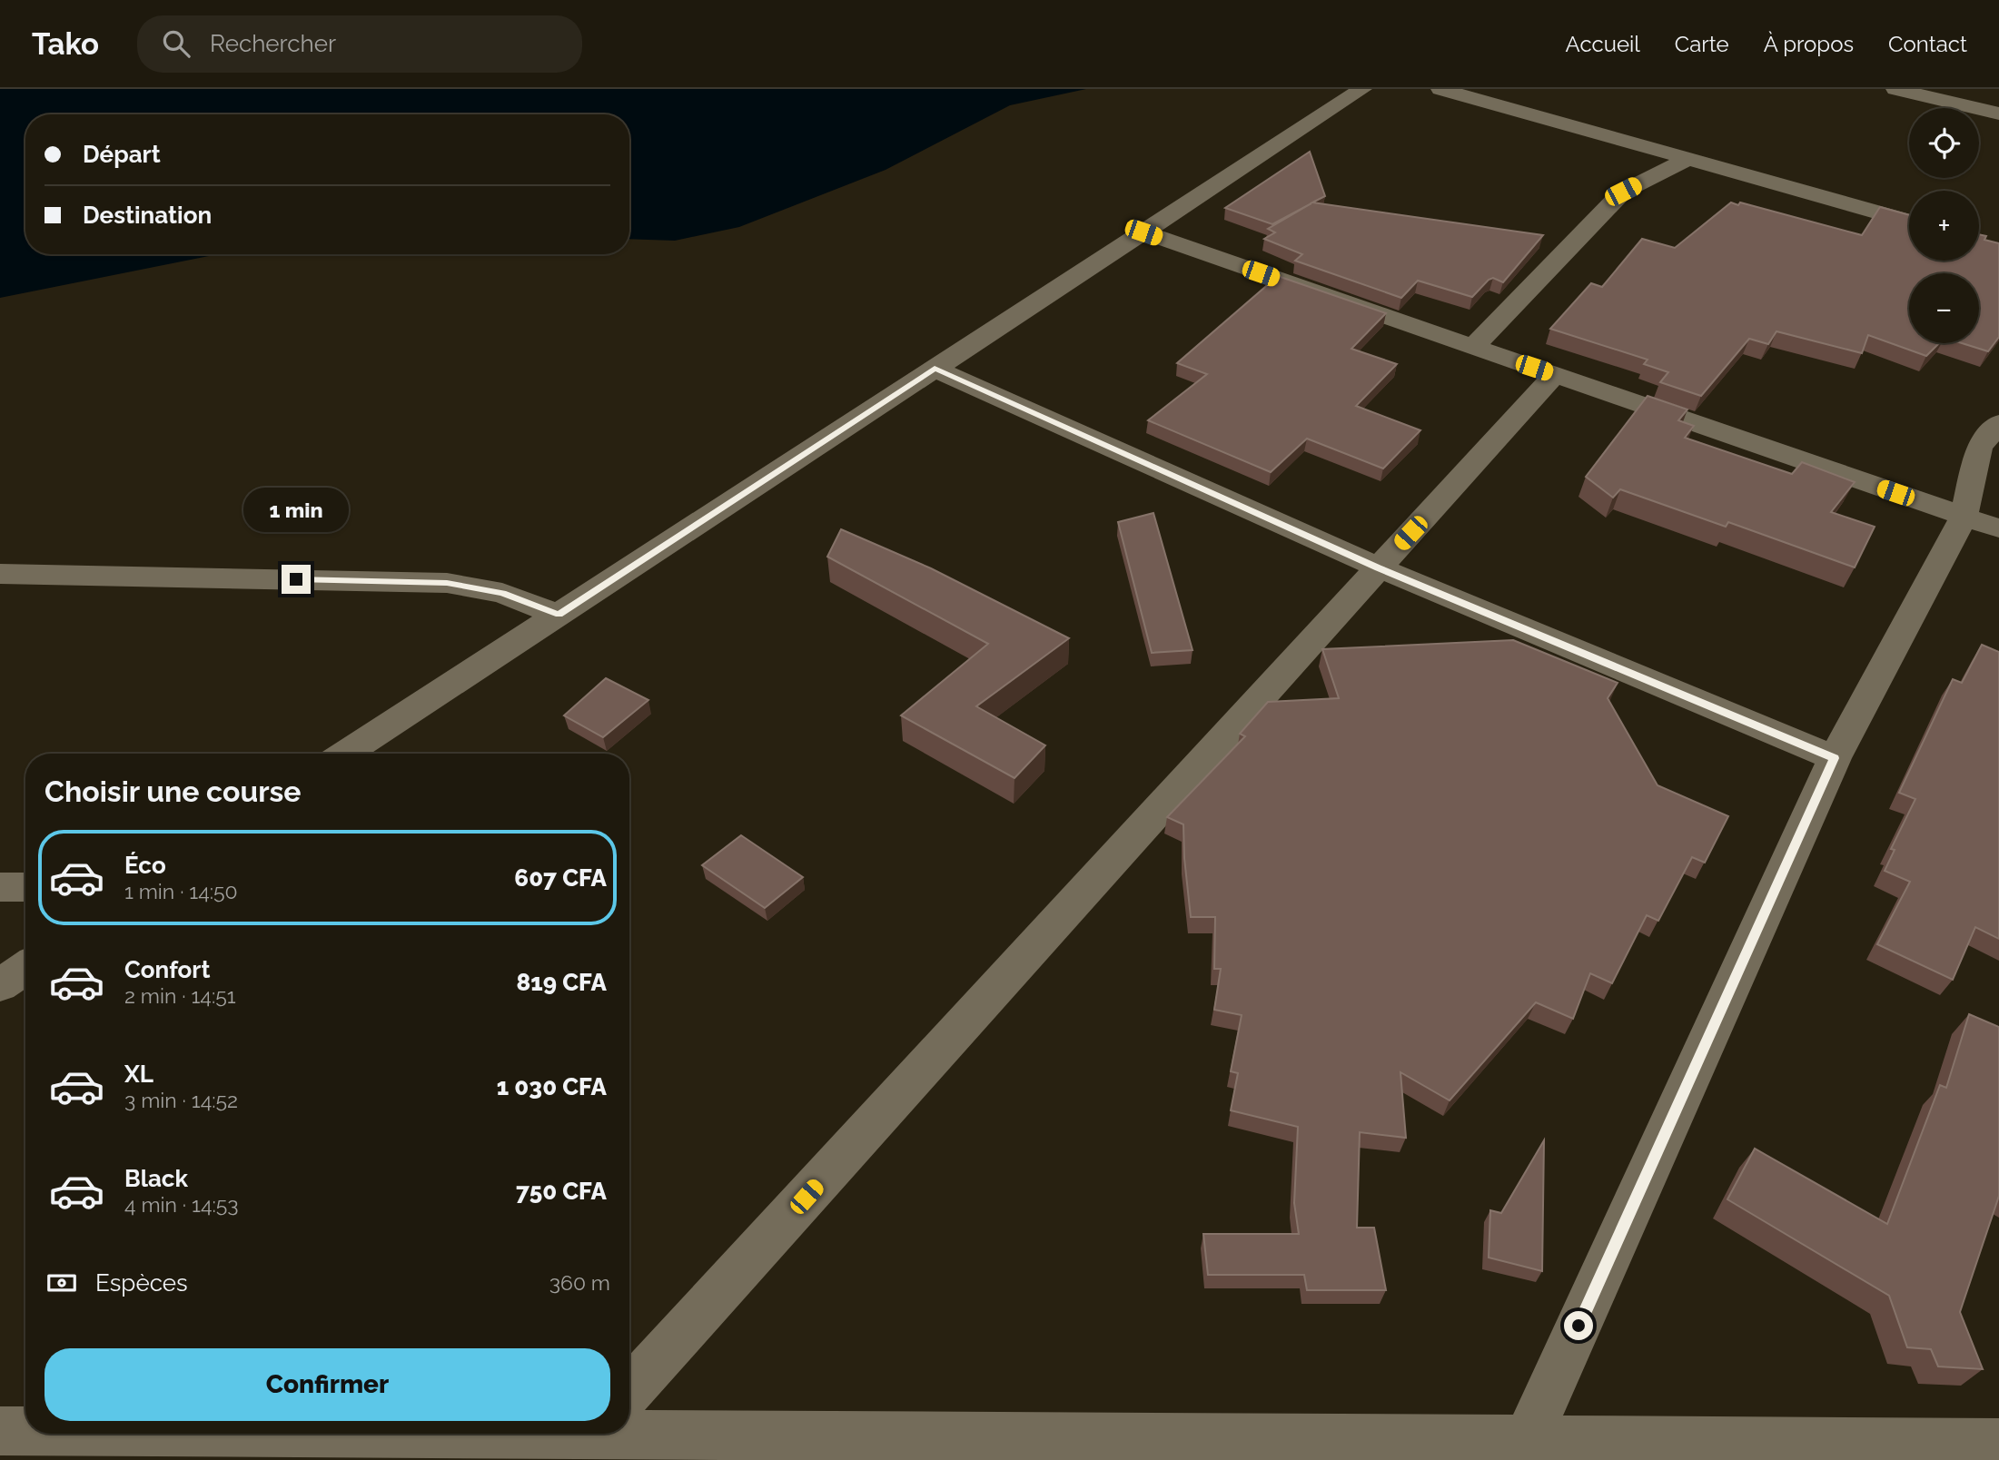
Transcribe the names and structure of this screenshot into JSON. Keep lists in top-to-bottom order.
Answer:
{
  "page": {
    "header": "Tako",
    "search": "Rechercher",
    "nav": [
      "Accueil",
      "Carte",
      "À propos",
      "Contact"
    ],
    "map_buttons": ["+", "−"],
    "banner": ["Départ", "Destination"],
    "bubble": "1 min",
    "heading": "Choisir une course",
    "list": [
      {
        "name": "Éco",
        "note": "1 min · 14:50",
        "value": "607 CFA"
      },
      {
        "name": "Confort",
        "note": "2 min · 14:51",
        "value": "819 CFA"
      },
      {
        "name": "XL",
        "note": "3 min · 14:52",
        "value": "1 030 CFA"
      },
      {
        "name": "Black",
        "note": "4 min · 14:53",
        "value": "750 CFA"
      }
    ],
    "pay": ["Espèces", "360 m"],
    "buttons": "Confirmer"
  }
}
